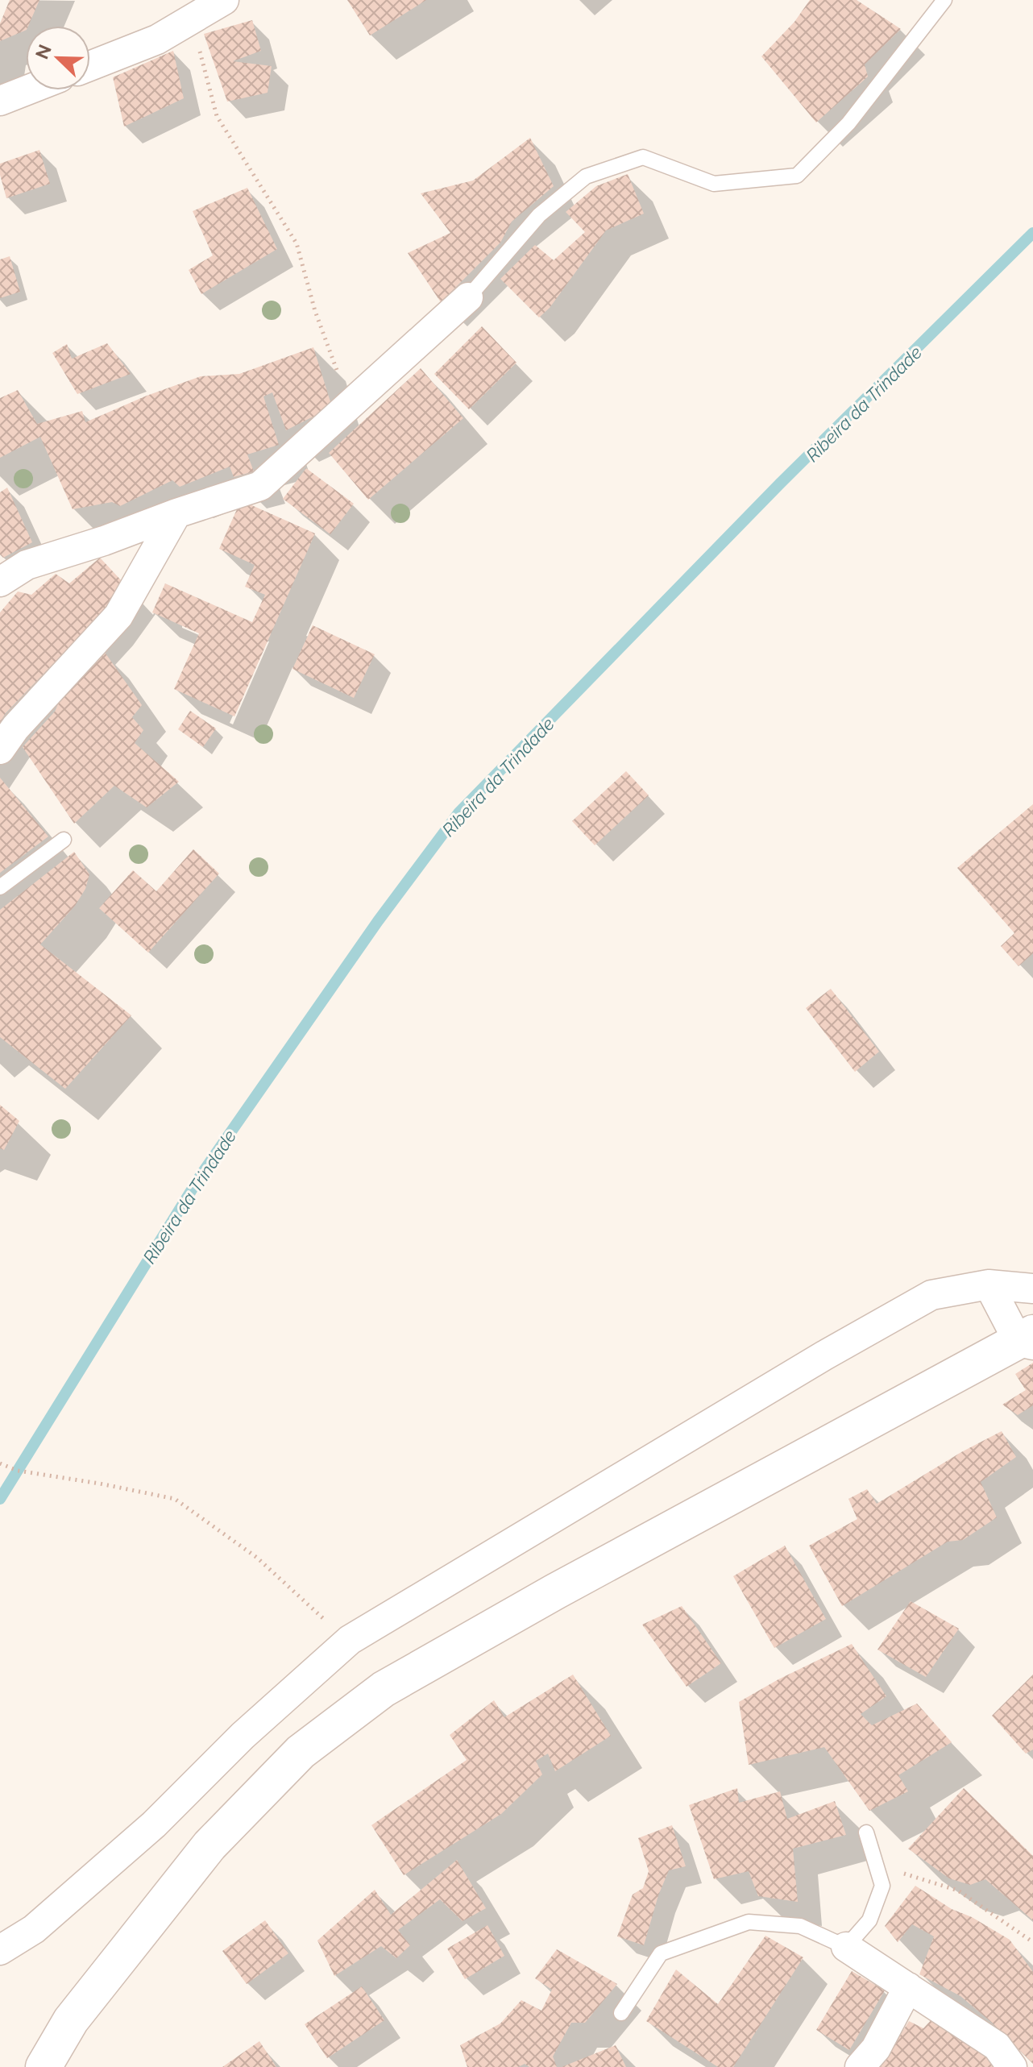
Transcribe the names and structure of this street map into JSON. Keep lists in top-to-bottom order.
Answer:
{
  "water": ["Ribeira da Trindade"],
  "north": "top left"
}
